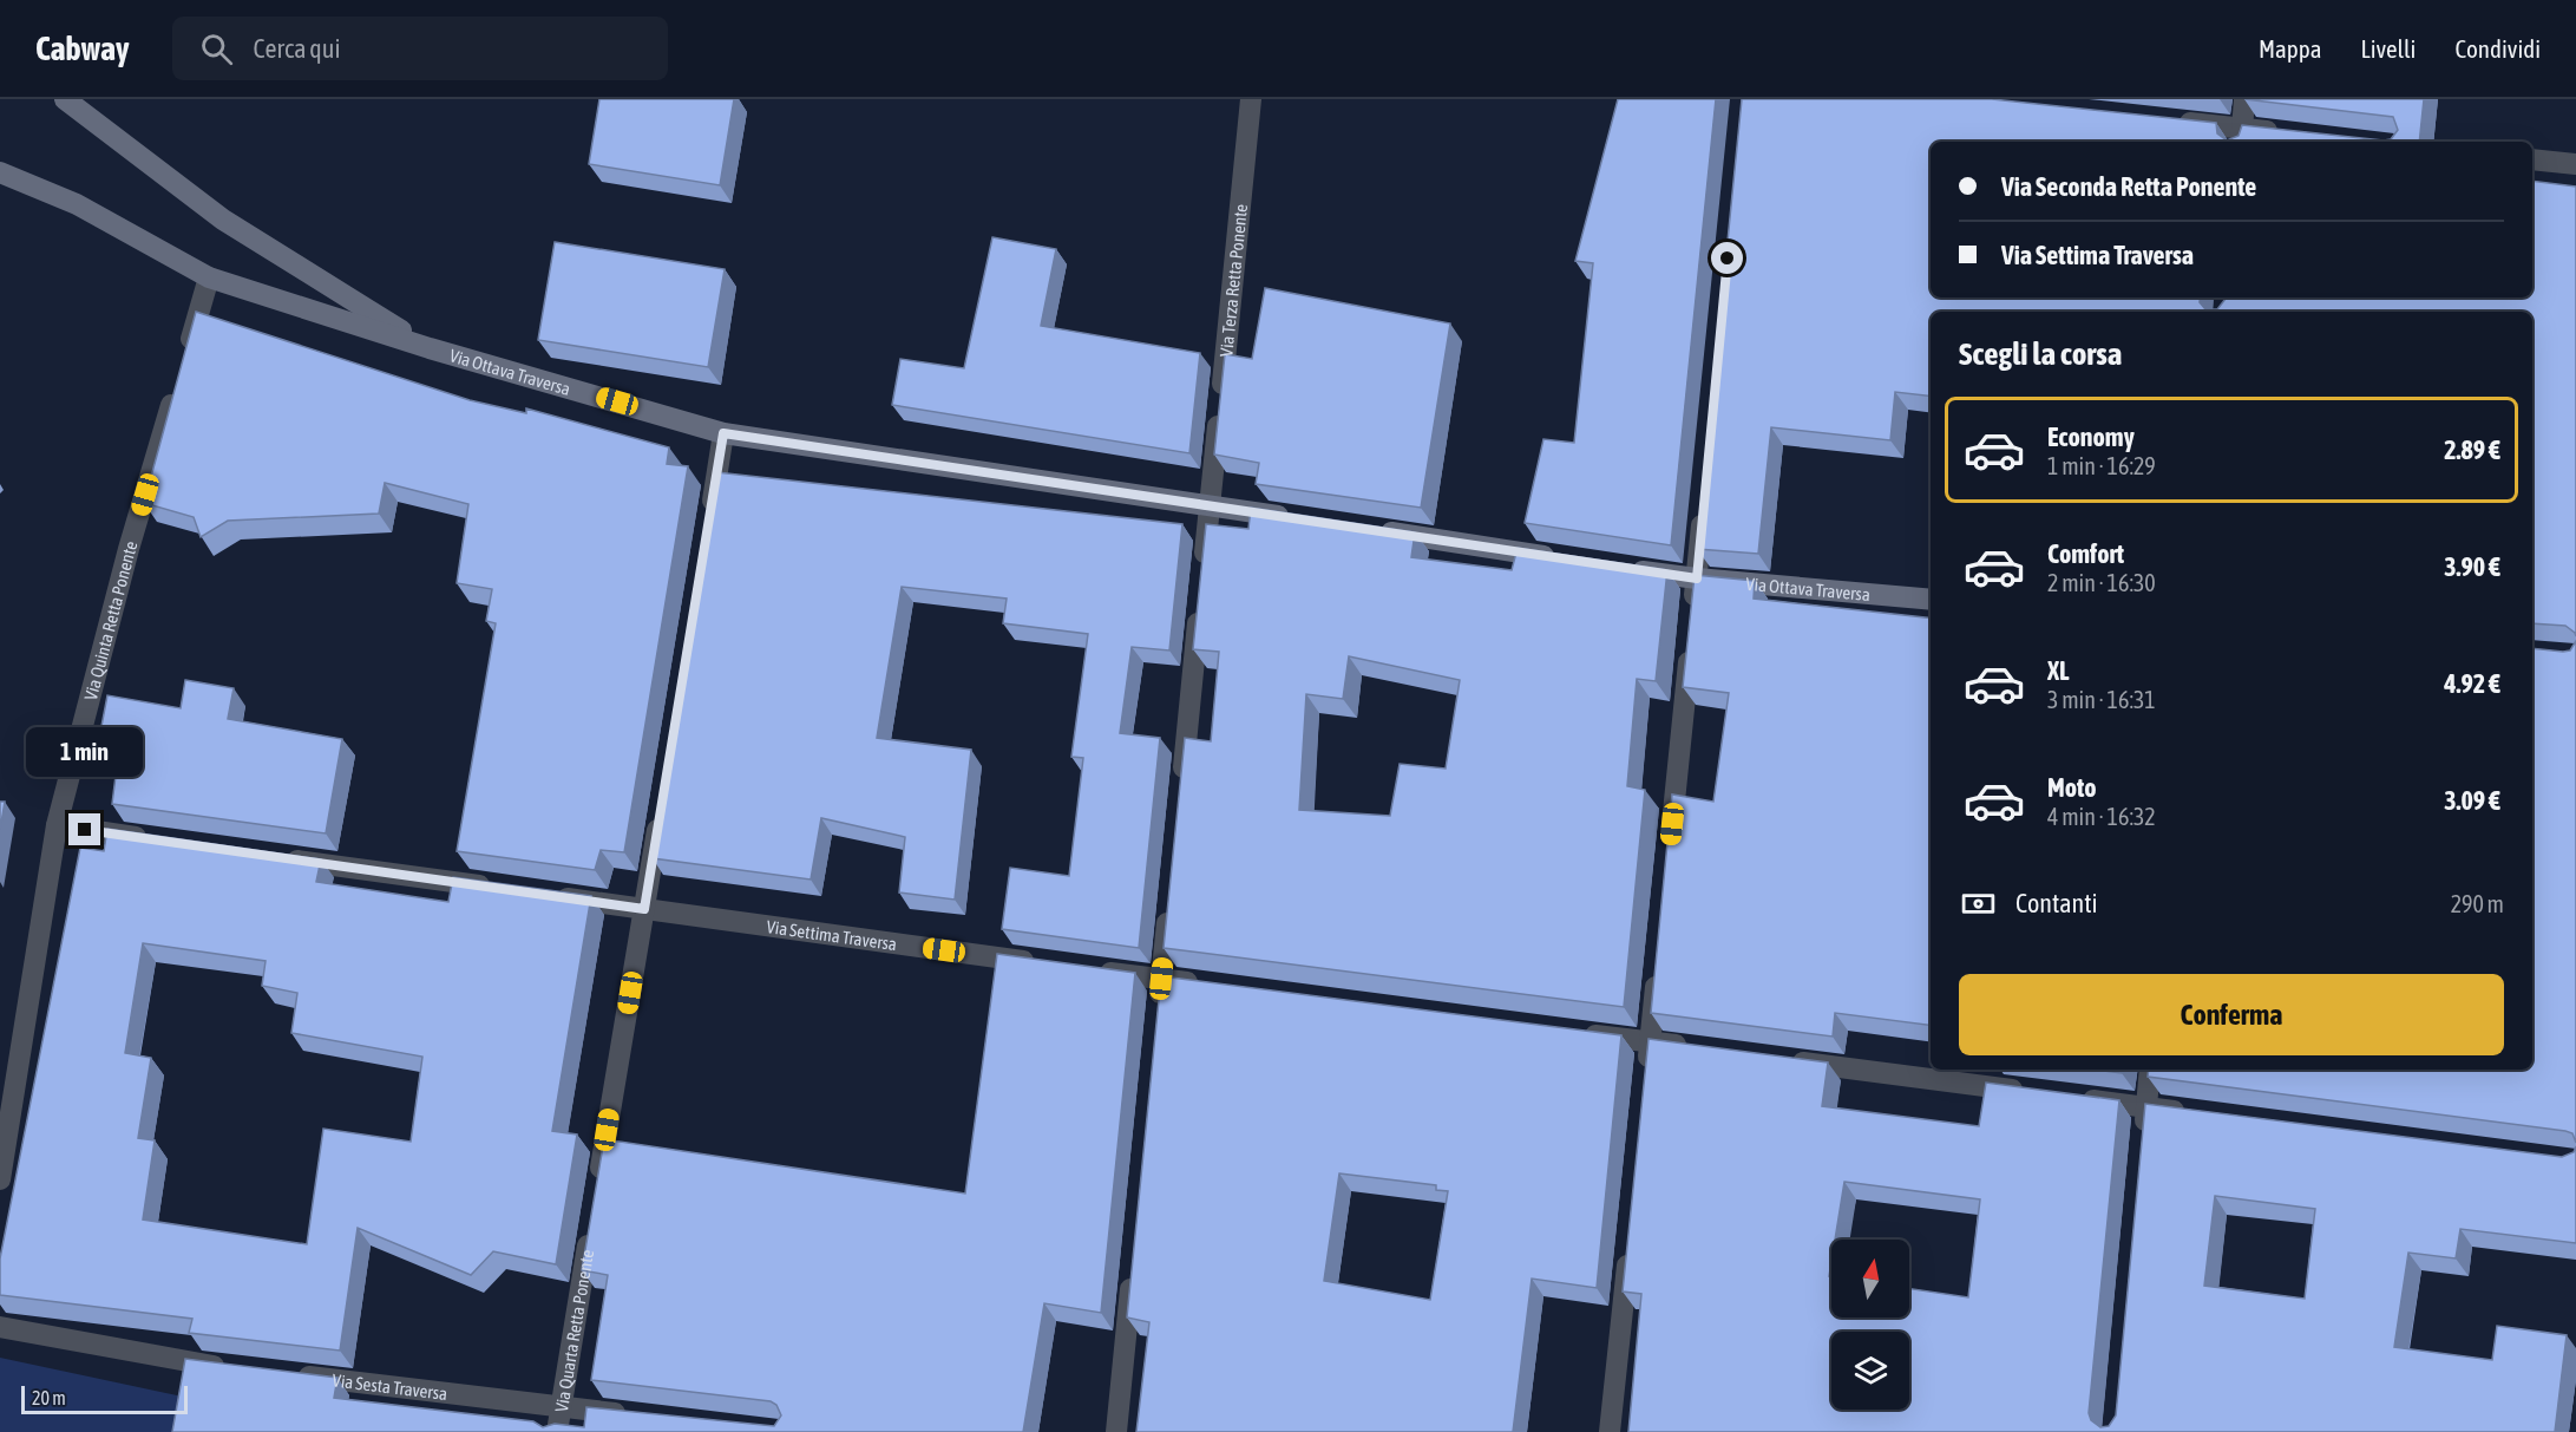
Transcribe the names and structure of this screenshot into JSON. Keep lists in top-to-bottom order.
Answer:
{
  "streets": {
    "street": [
      "Via Terza Retta Ponente",
      "Via Ottava Traversa",
      "Via Quinta Retta Ponente",
      "Via Settima Traversa",
      "Via Quarta Retta Ponente",
      "Via Sesta Traversa"
    ]
  },
  "crossings": [
    ["Via Terza Retta Ponente", "Via Ottava Traversa"],
    ["Via Quarta Retta Ponente", "Via Sesta Traversa"]
  ],
  "scale_bar": "20 m",
  "north": "top",
  "page": {
    "header": "Cabway",
    "search": "Cerca qui",
    "nav": ["Mappa", "Livelli", "Condividi"],
    "banner": ["Via Seconda Retta Ponente", "Via Settima Traversa"],
    "heading": "Scegli la corsa",
    "list": [
      {
        "name": "Economy",
        "note": "1 min · 16:29",
        "value": "2.89 €"
      },
      {
        "name": "Comfort",
        "note": "2 min · 16:30",
        "value": "3.90 €"
      },
      {
        "name": "XL",
        "note": "3 min · 16:31",
        "value": "4.92 €"
      },
      {
        "name": "Moto",
        "note": "4 min · 16:32",
        "value": "3.09 €"
      }
    ],
    "bubble": "1 min",
    "pay": ["Contanti", "290 m"],
    "buttons": "Conferma",
    "scale": "20 m"
  }
}
